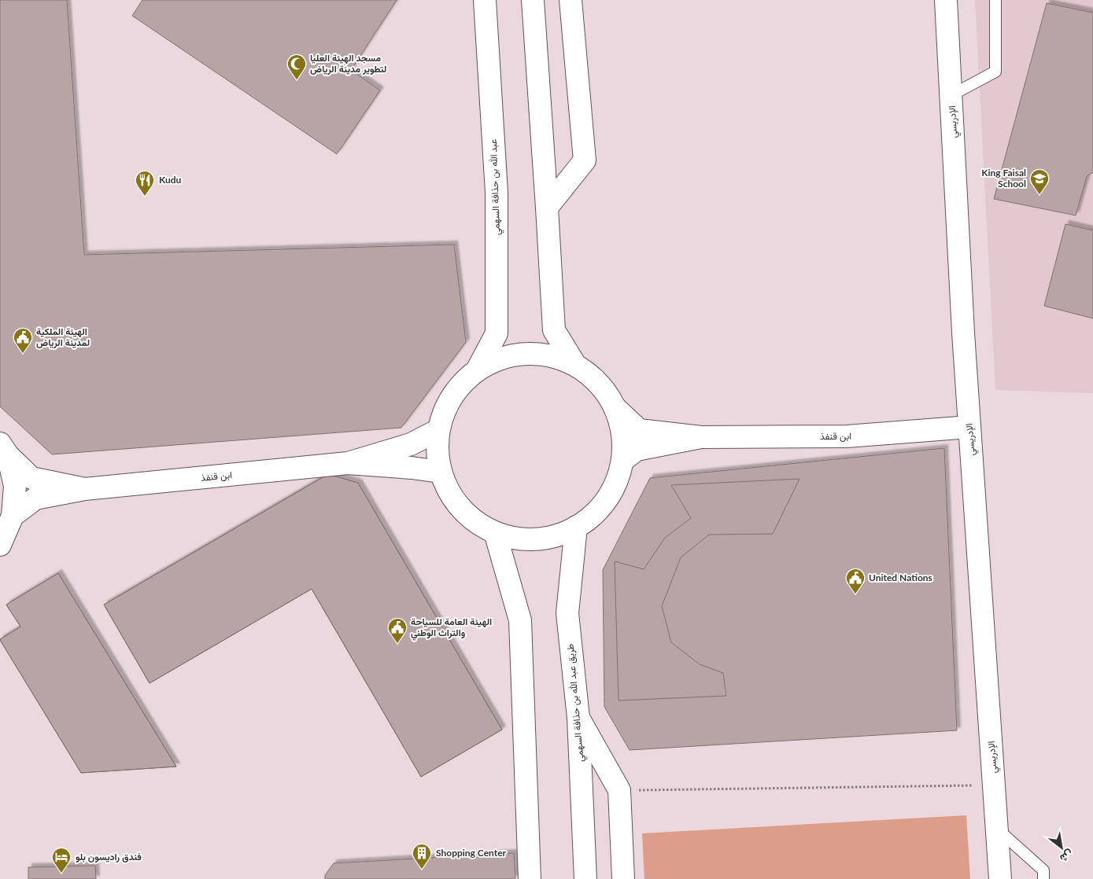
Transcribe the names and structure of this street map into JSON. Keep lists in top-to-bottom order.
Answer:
{
  "streets": {
    "street": [
      "الإدريسي",
      "عبد الله بن حذافة السهمي",
      "ابن قنفذ",
      "طريق عبد الله بن حذافة السهمي"
    ]
  },
  "crossings": [
    ["الإدريسي", "ابن قنفذ"]
  ],
  "places": {
    "mosque": ["مسجد الهيئة العليا لتطوير مدينة الرياض"],
    "school or university": ["King Faisal School"],
    "restaurant": ["Kudu"],
    "public building": ["الهيئة الملكية لمدينة الرياض", "United Nations", "الهيئة العامة للسياحة والتراث الوطني"],
    "building": ["Shopping Center"],
    "hotel": ["فندق راديسون بلو"]
  },
  "north": "bottom right"
}
